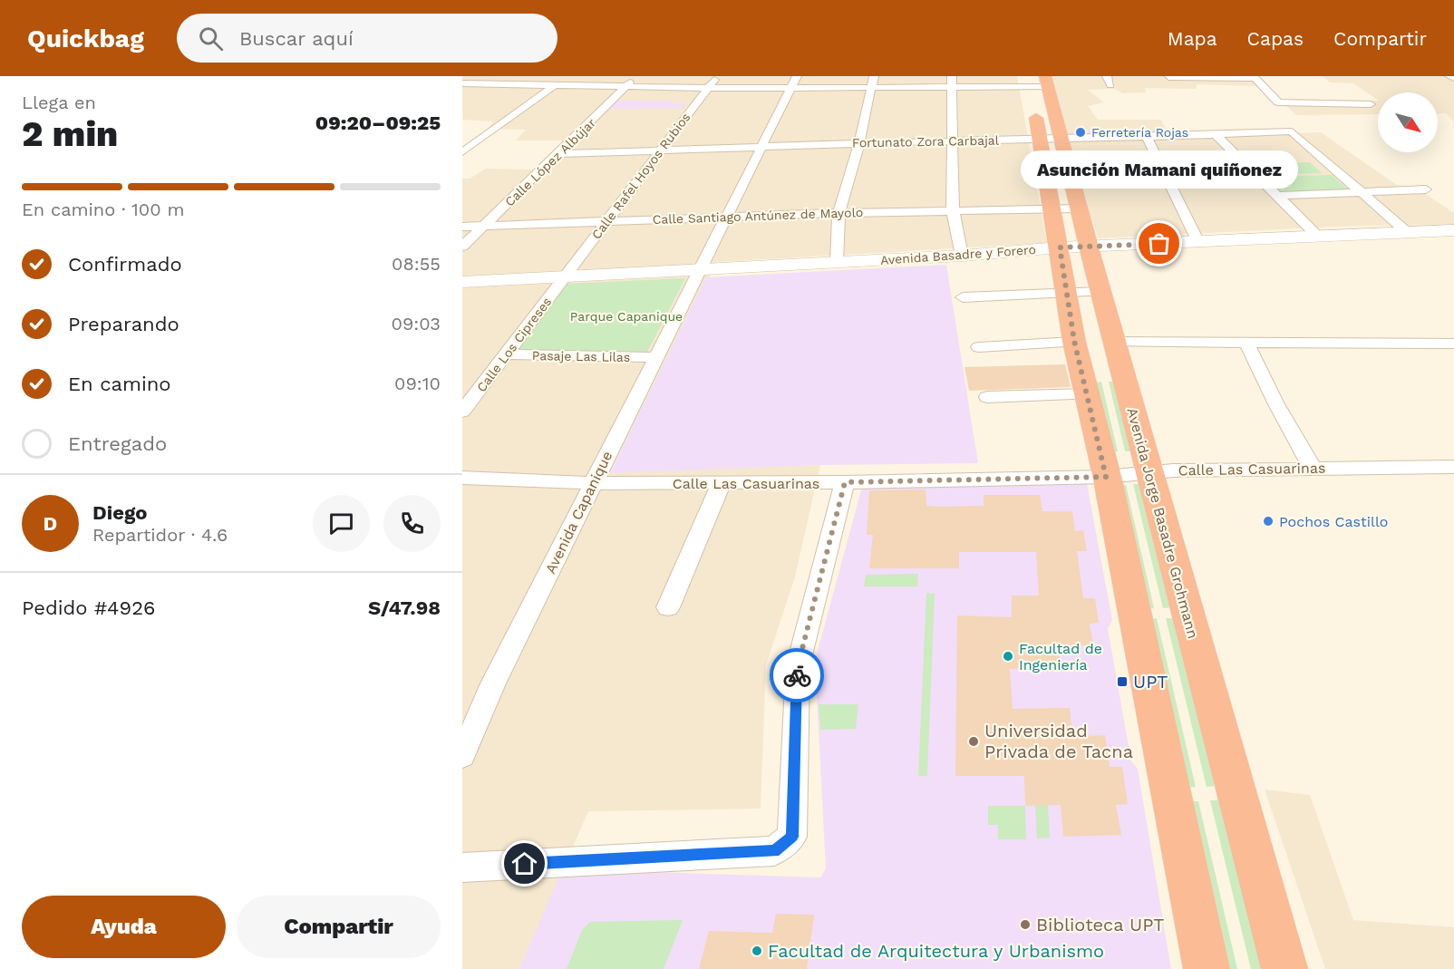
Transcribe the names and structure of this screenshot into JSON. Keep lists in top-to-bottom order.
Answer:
{
  "streets": {
    "highway": ["Avenida Jorge Basadre Grohmann"],
    "street": [
      "Fortunato Zora Carbajal",
      "Calle López Albújar",
      "Calle Rafel Hoyos Rubios",
      "Calle Santiago Antúnez de Mayolo",
      "Avenida Basadre y Forero",
      "Calle Los Cipreses",
      "Pasaje Las Lilas",
      "Calle Las Casuarinas",
      "Avenida Capanique"
    ]
  },
  "crossings": [
    ["Fortunato Zora Carbajal", "Calle López Albújar"],
    ["Fortunato Zora Carbajal", "Calle Rafel Hoyos Rubios"],
    ["Fortunato Zora Carbajal", "Avenida Capanique"],
    ["Fortunato Zora Carbajal", "Avenida Jorge Basadre Grohmann"],
    ["Calle López Albújar", "Calle Santiago Antúnez de Mayolo"],
    ["Calle Rafel Hoyos Rubios", "Calle Santiago Antúnez de Mayolo"],
    ["Calle Rafel Hoyos Rubios", "Avenida Basadre y Forero"],
    ["Calle Rafel Hoyos Rubios", "Calle Los Cipreses"],
    ["Calle Santiago Antúnez de Mayolo", "Avenida Capanique"],
    ["Calle Santiago Antúnez de Mayolo", "Avenida Jorge Basadre Grohmann"],
    ["Avenida Basadre y Forero", "Calle Los Cipreses"],
    ["Avenida Basadre y Forero", "Avenida Capanique"],
    ["Avenida Basadre y Forero", "Avenida Jorge Basadre Grohmann"],
    ["Calle Los Cipreses", "Pasaje Las Lilas"],
    ["Pasaje Las Lilas", "Avenida Capanique"],
    ["Calle Las Casuarinas", "Avenida Capanique"],
    ["Calle Las Casuarinas", "Avenida Jorge Basadre Grohmann"]
  ],
  "parks": ["Parque Capanique"],
  "places": {
    "other": [
      "Ferretería Rojas",
      "Asunción Mamani quiñonez",
      "Pochos Castillo",
      "Facultad de Ingeniería",
      "Universidad Privada de Tacna",
      "Biblioteca UPT",
      "Facultad de Arquitectura y Urbanismo"
    ],
    "transit": ["UPT"]
  },
  "north": "bottom right",
  "page": {
    "header": "Quickbag",
    "search": "Buscar aquí",
    "nav": ["Mapa", "Capas", "Compartir"],
    "heading": ["2 min", "Llega en", "09:20–09:25"],
    "panel": [
      "Diego",
      "Repartidor · 4.6",
      "Pedido #4926",
      "S/47.98"
    ],
    "bubble": "Asunción Mamani quiñonez",
    "bar": "En camino · 100 m",
    "list": [
      ["Confirmado", "08:55"],
      ["Preparando", "09:03"],
      ["En camino", "09:10"],
      "Entregado"
    ],
    "round": "D",
    "buttons": ["Ayuda", "Compartir"]
  }
}
